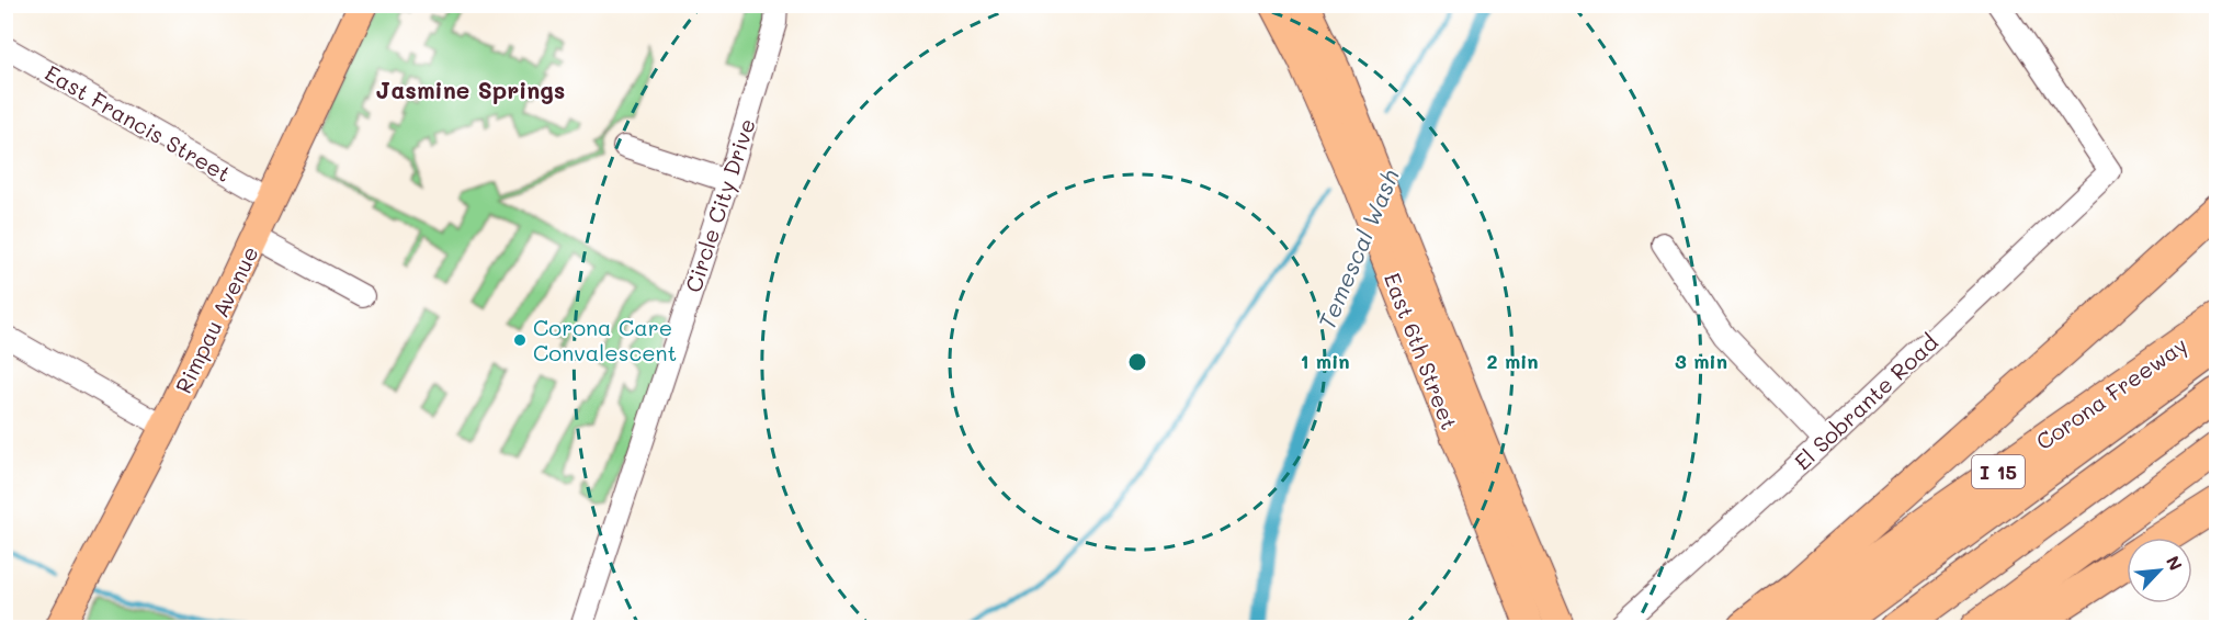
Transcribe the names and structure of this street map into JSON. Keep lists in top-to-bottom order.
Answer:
{
  "streets": {
    "highway": ["Corona Freeway", "I 15"],
    "main road": ["Rimpau Avenue", "East 6th Street"],
    "street": ["East Francis Street", "Circle City Drive", "El Sobrante Road"]
  },
  "crossings": [
    ["East Francis Street", "Rimpau Avenue"]
  ],
  "districts": ["Jasmine Springs"],
  "water": ["Temescal Wash"],
  "places": ["Corona Care Convalescent"],
  "north": "top right",
  "rings": ["1 min", "2 min", "3 min"]
}
